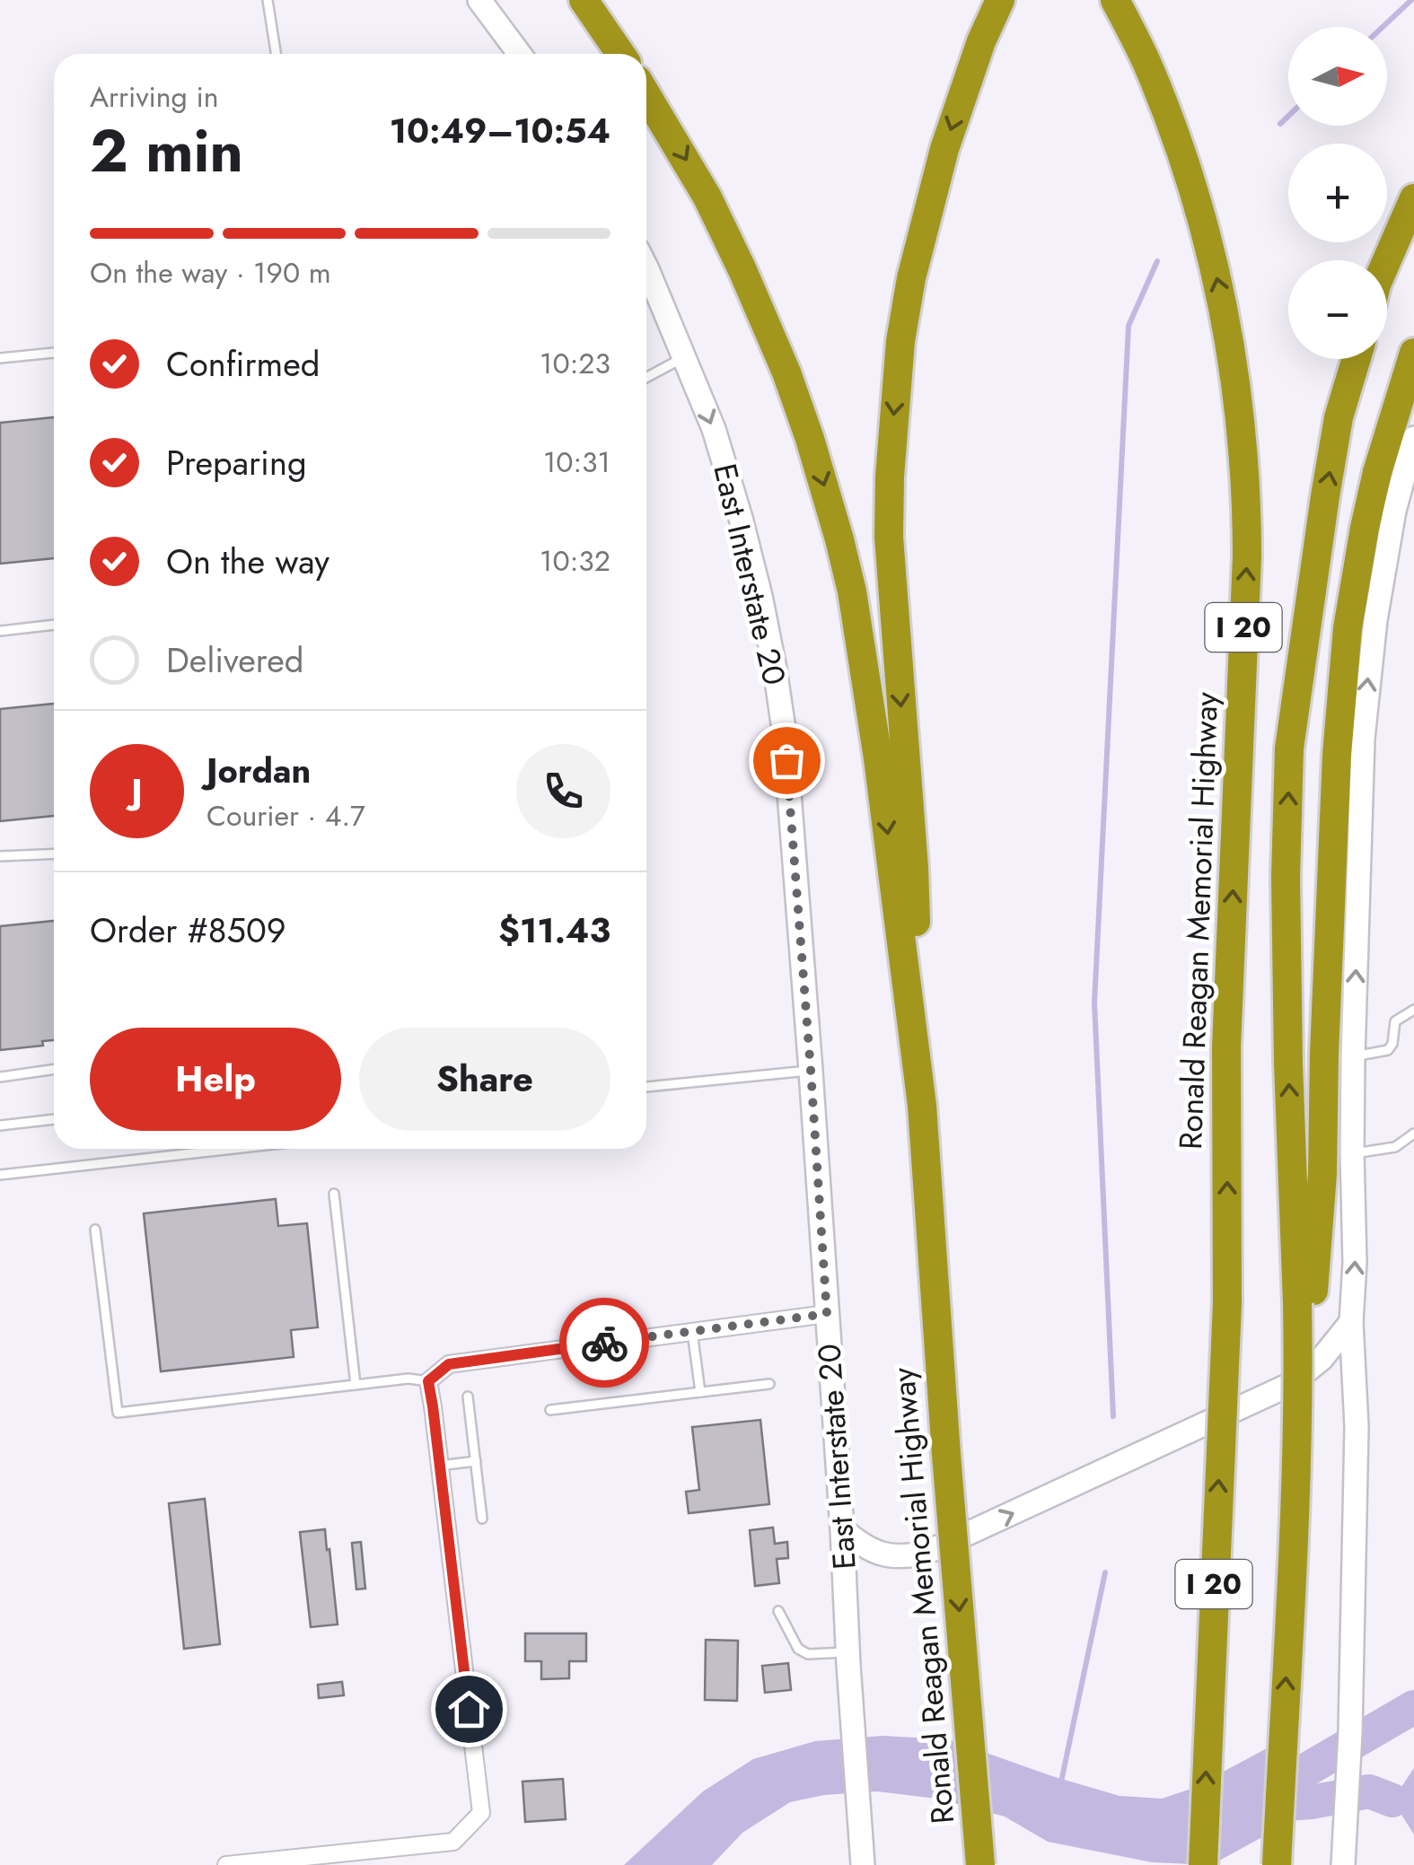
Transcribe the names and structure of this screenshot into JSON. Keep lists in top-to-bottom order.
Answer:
{
  "streets": {
    "highway": ["I 20", "Ronald Reagan Memorial Highway"],
    "main road": ["East Interstate 20"]
  },
  "one_way": ["East Interstate 20"],
  "north": "right",
  "page": {
    "map_buttons": ["+", "−"],
    "heading": ["2 min", "Arriving in", "10:49–10:54"],
    "panel": [
      "Jordan",
      "Courier · 4.7",
      "Order #8509",
      "$11.43"
    ],
    "bar": "On the way · 190 m",
    "list": [
      ["Confirmed", "10:23"],
      ["Preparing", "10:31"],
      ["On the way", "10:32"],
      "Delivered"
    ],
    "round": "J",
    "buttons": ["Help", "Share"]
  }
}
